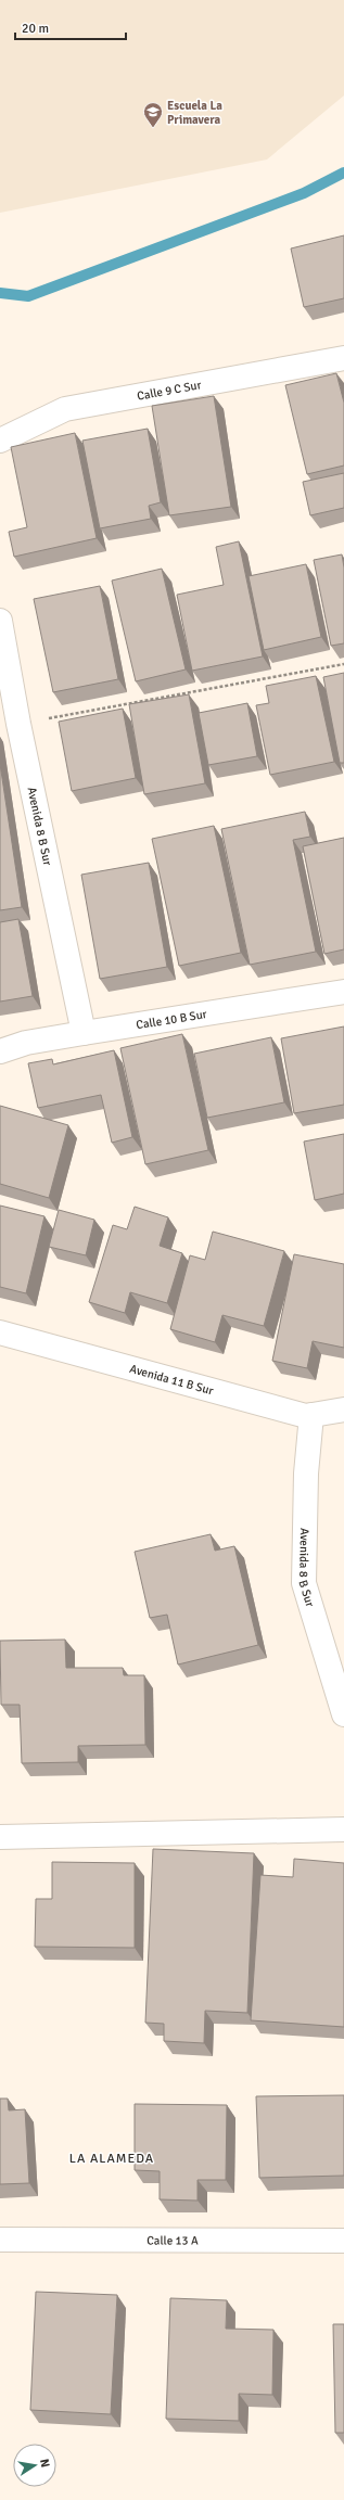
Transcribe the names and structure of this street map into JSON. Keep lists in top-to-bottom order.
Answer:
{
  "streets": {
    "street": [
      "Calle 9 C Sur",
      "Avenida 8 B Sur",
      "Calle 10 B Sur",
      "Avenida 11 B Sur",
      "Calle 13 A"
    ]
  },
  "crossings": [
    ["Avenida 8 B Sur", "Calle 10 B Sur"],
    ["Avenida 8 B Sur", "Avenida 11 B Sur"]
  ],
  "districts": ["LA ALAMEDA"],
  "places": {
    "school or university": ["Escuela La Primavera"]
  },
  "scale_bar": "20 m",
  "north": "right"
}
